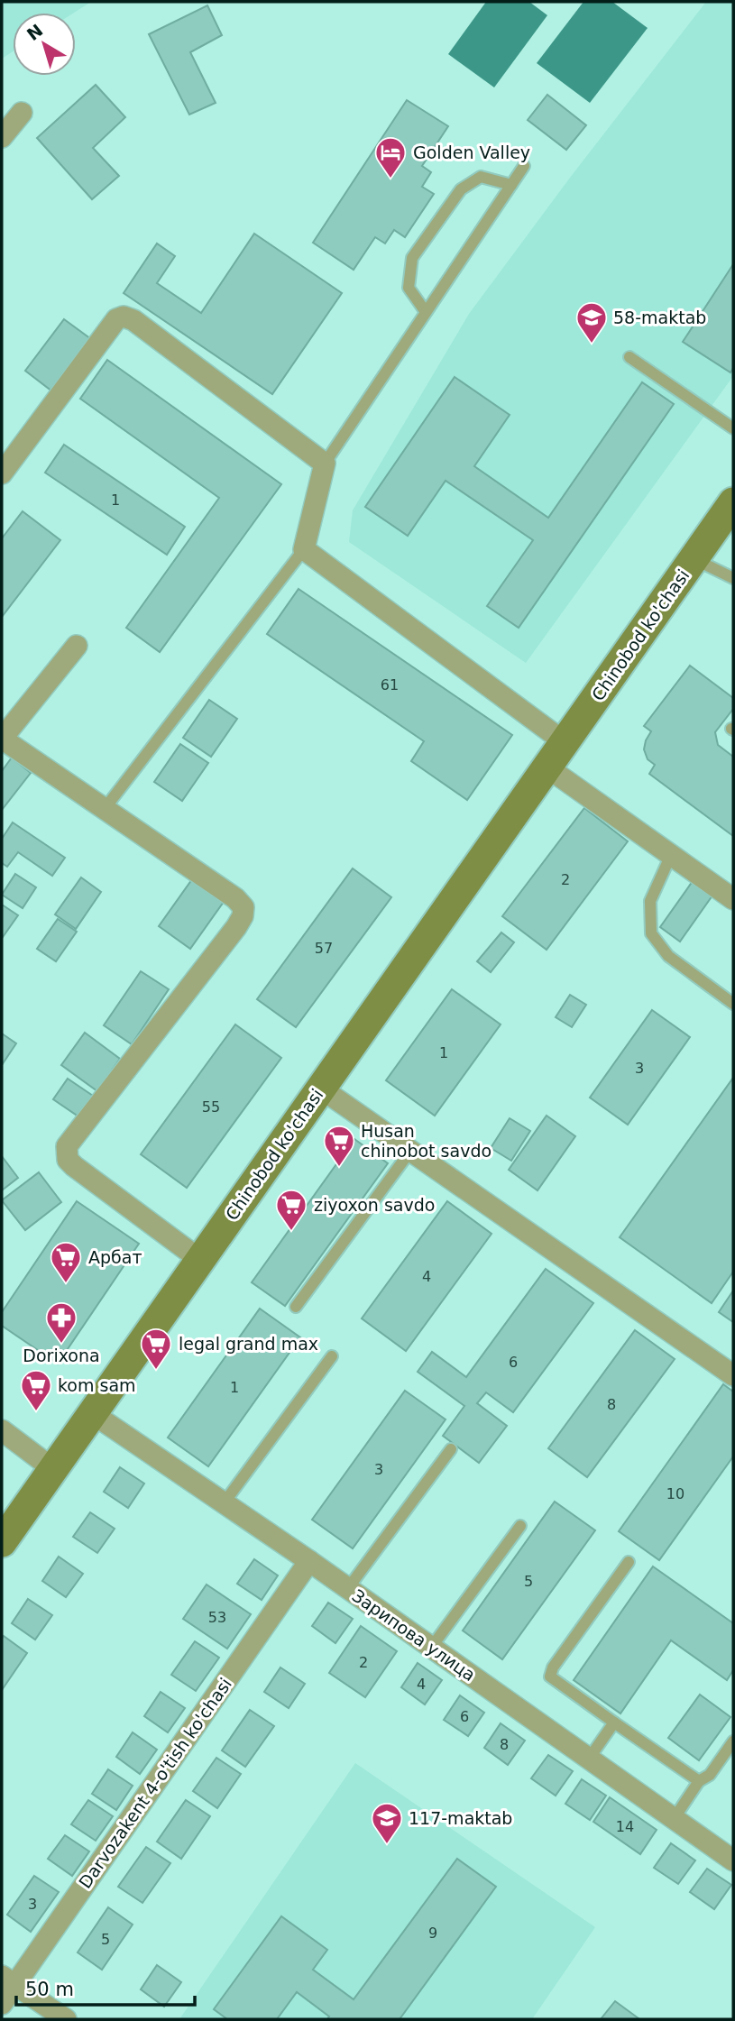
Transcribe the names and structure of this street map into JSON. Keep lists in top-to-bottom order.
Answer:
{
  "streets": {
    "main road": ["Chinobod ko'chasi"],
    "street": ["Зарипова улица", "Darvozakent 4-o'tish ko'chasi"]
  },
  "crossings": [
    ["Chinobod ko'chasi", "Зарипова улица"],
    ["Зарипова улица", "Darvozakent 4-o'tish ko'chasi"]
  ],
  "places": {
    "hotel": ["Golden Valley"],
    "school or university": ["58-maktab", "117-maktab"],
    "supermarket": [
      "Husan chinobot savdo",
      "ziyoxon savdo",
      "Арбат",
      "legal grand max",
      "kom sam"
    ],
    "pharmacy": ["Dorixona"]
  },
  "house_numbers": [
    "1",
    "61",
    "2",
    "57",
    "1",
    "3",
    "55",
    "4",
    "6",
    "1",
    "8",
    "3",
    "10",
    "5",
    "53",
    "2",
    "4",
    "6",
    "8",
    "14",
    "3",
    "9",
    "5"
  ],
  "scale_bar": "50 m",
  "north": "top left"
}
